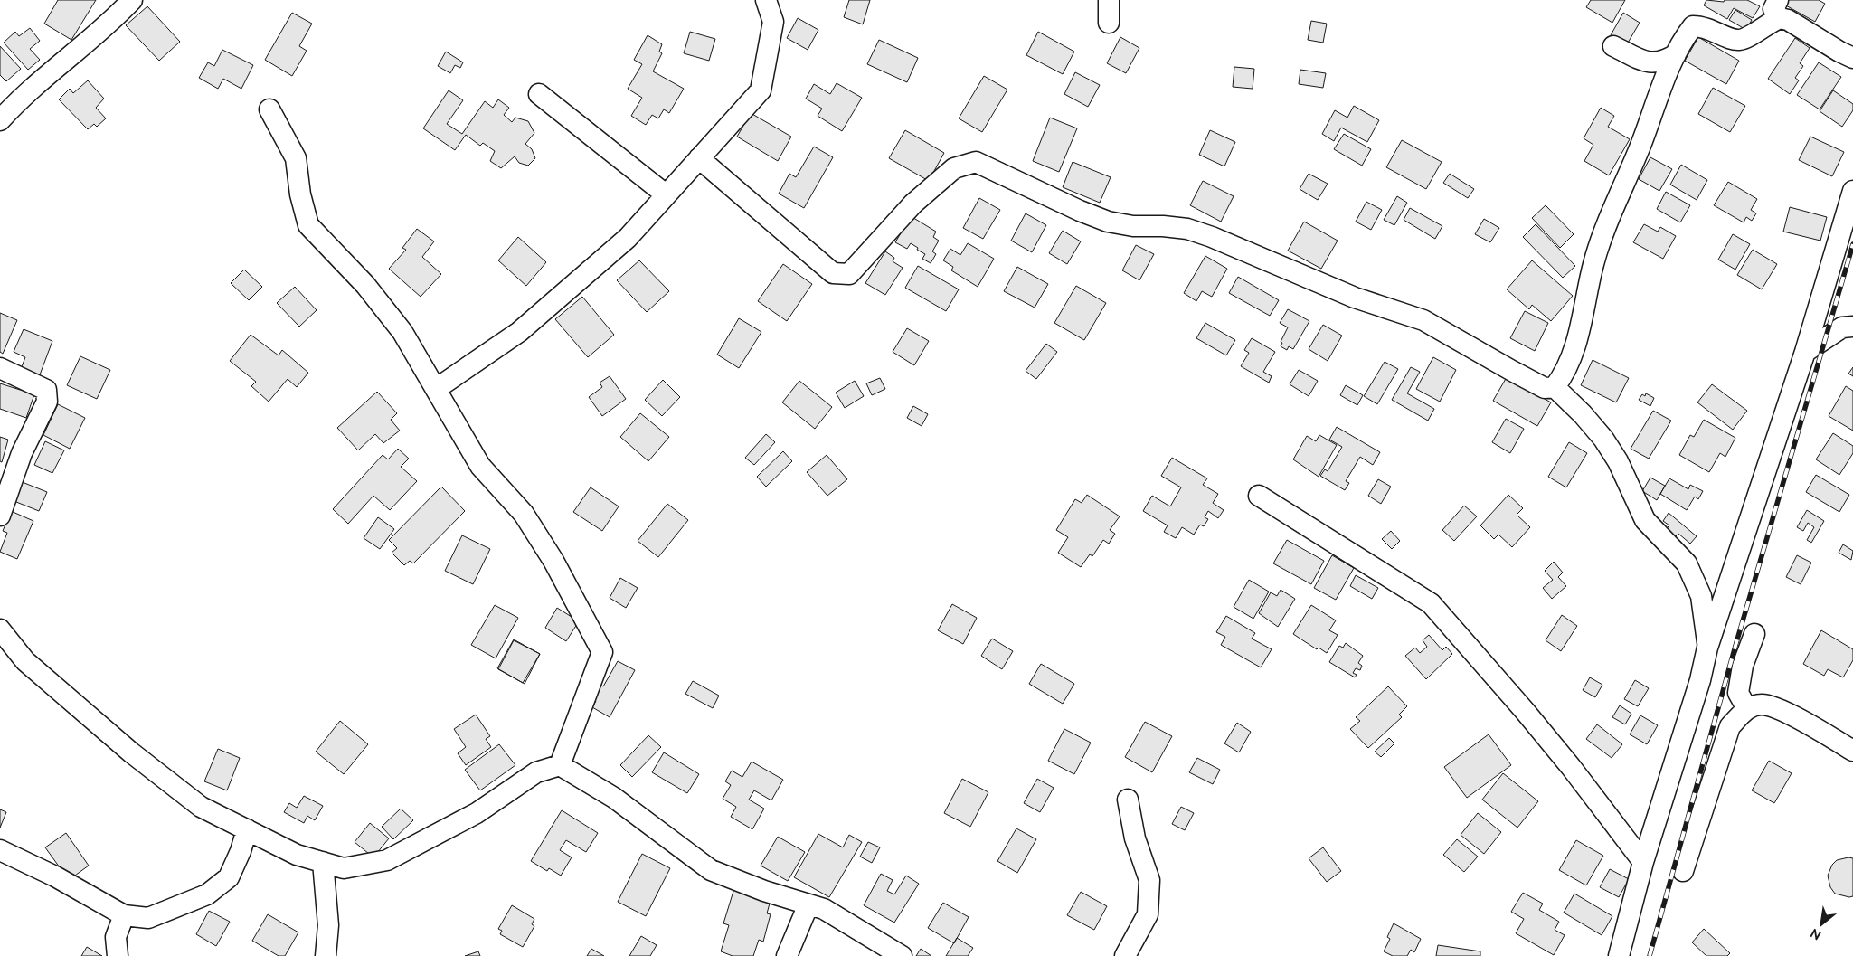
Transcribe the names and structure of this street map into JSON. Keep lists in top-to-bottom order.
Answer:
{
  "north": "bottom left"
}
